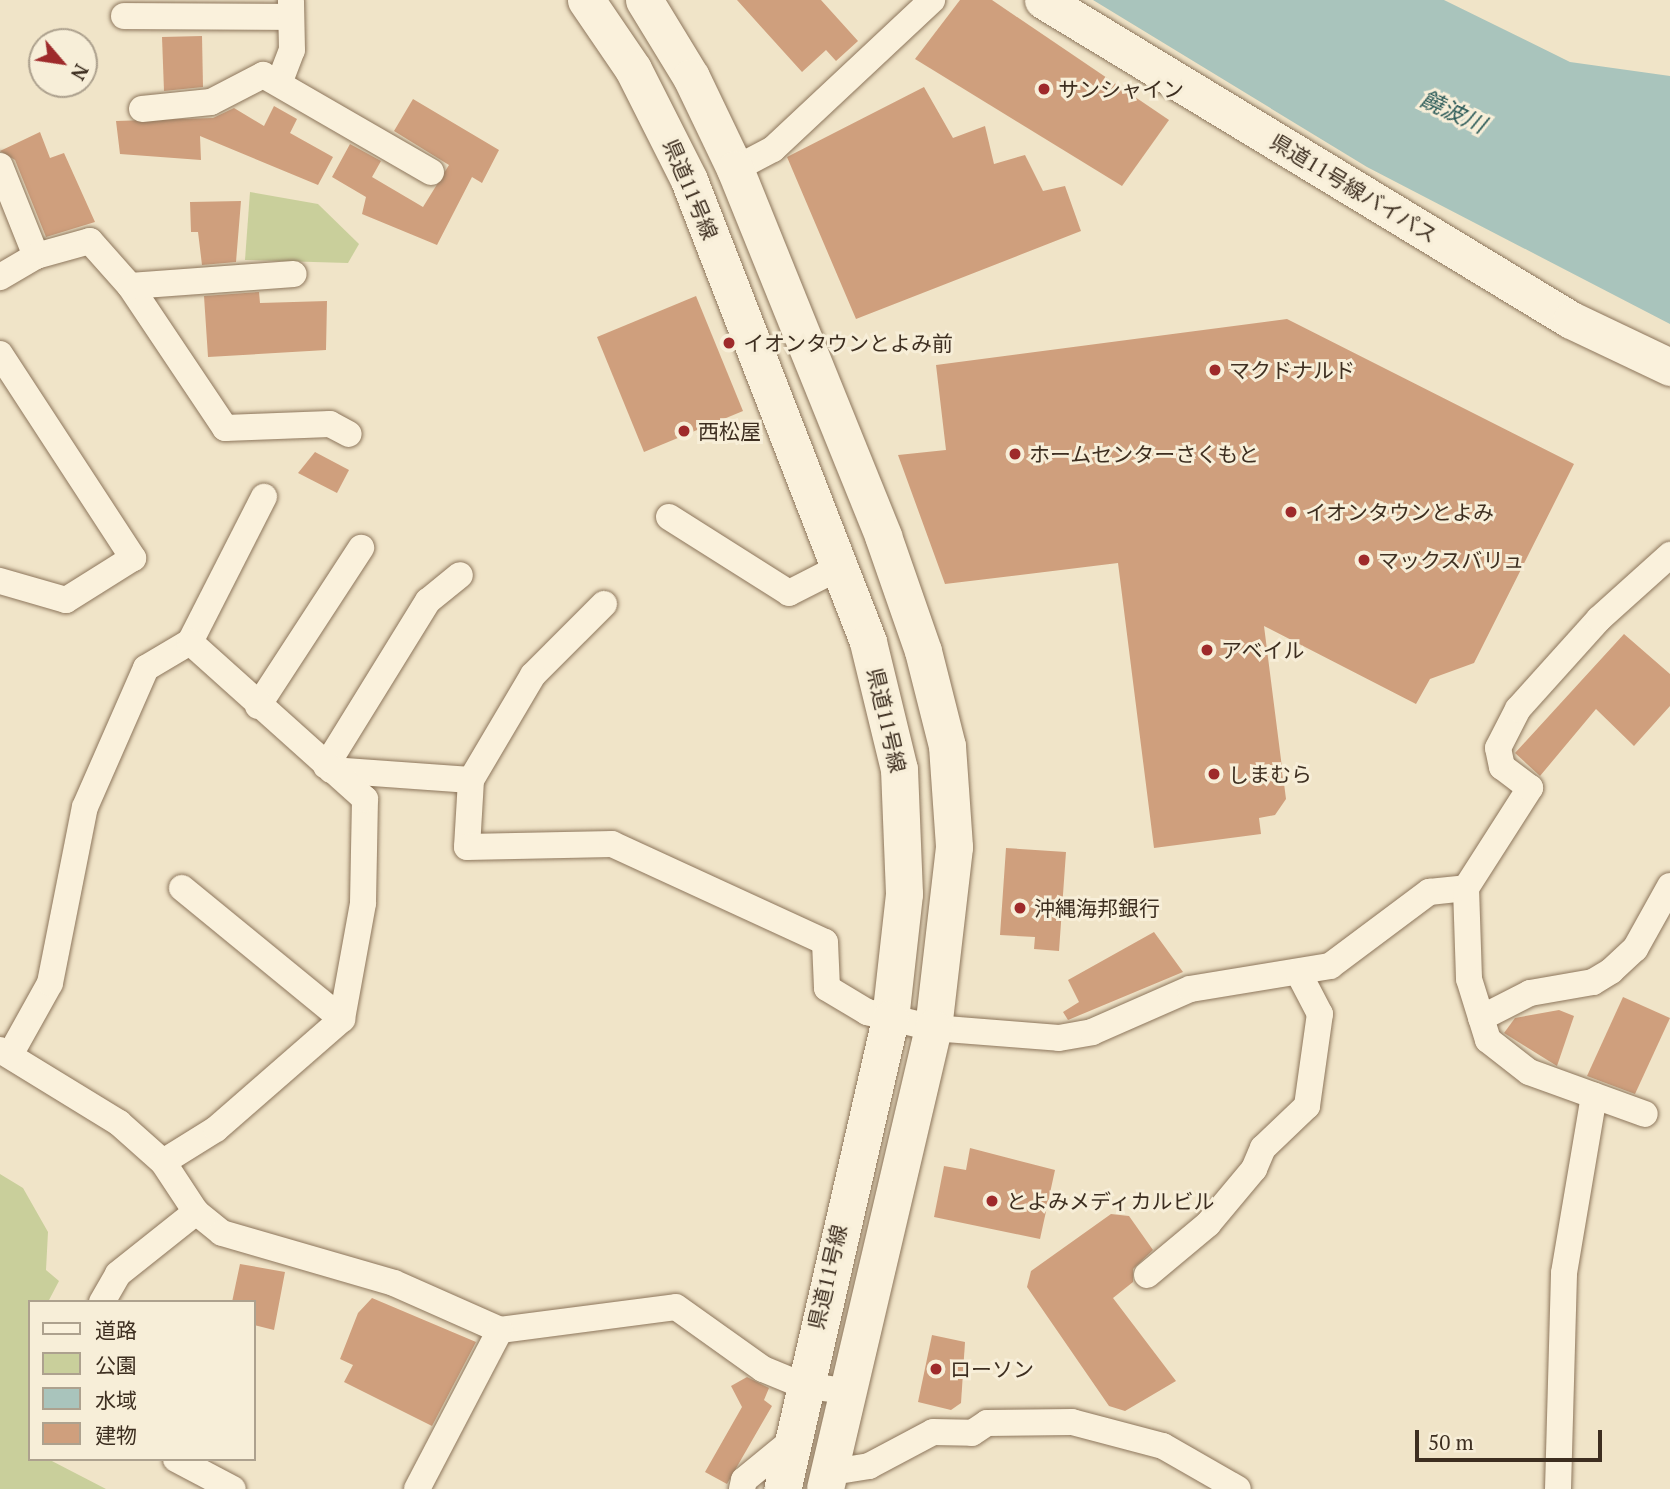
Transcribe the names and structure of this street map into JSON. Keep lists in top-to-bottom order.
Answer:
{
  "streets": {
    "main road": ["県道11号線バイパス", "県道11号線"]
  },
  "water": ["饒波川"],
  "places": [
    "サンシャイン",
    "イオンタウンとよみ前",
    "マクドナルド",
    "西松屋",
    "ホームセンターさくもと",
    "イオンタウンとよみ",
    "マックスバリュ",
    "アベイル",
    "しまむら",
    "沖縄海邦銀行",
    "とよみメディカルビル",
    "ローソン"
  ],
  "legend": [
    "道路",
    "公園",
    "水域",
    "建物"
  ],
  "scale_bar": "50 m",
  "north": "bottom right"
}
